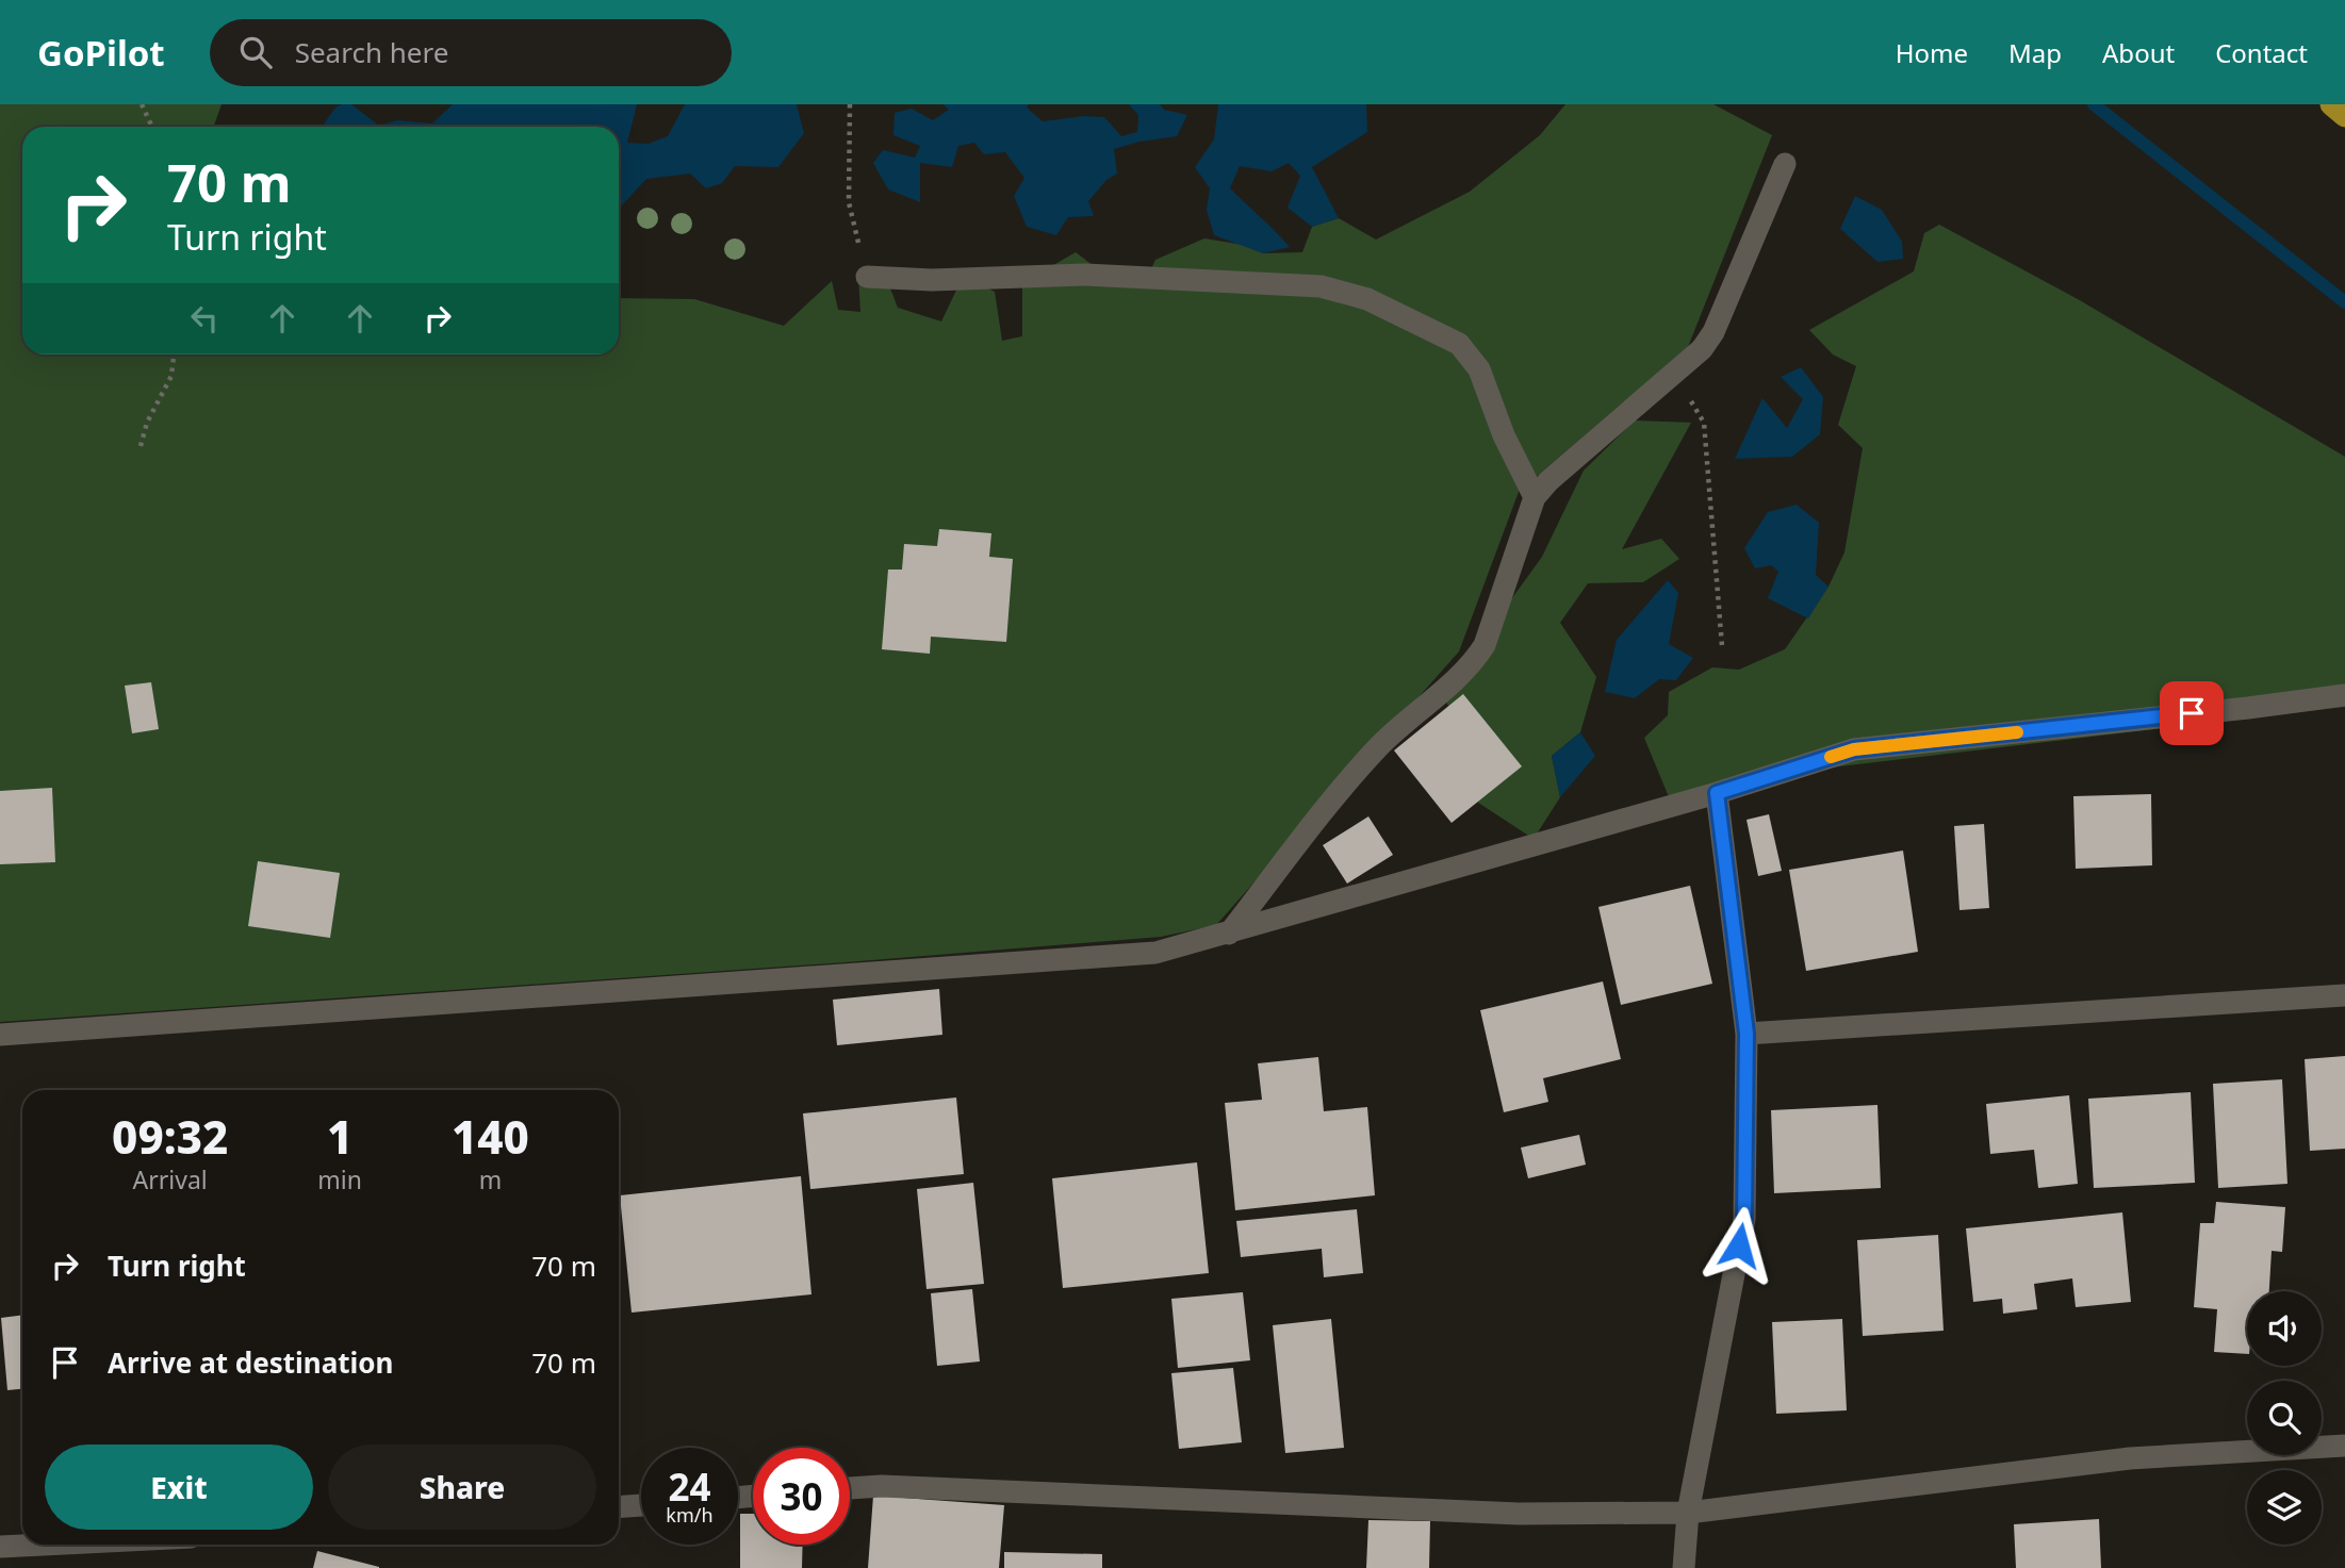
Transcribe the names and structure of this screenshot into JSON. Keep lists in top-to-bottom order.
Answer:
{
  "page": {
    "header": "GoPilot",
    "search": "Search here",
    "nav": [
      "Home",
      "Map",
      "About",
      "Contact"
    ],
    "turn": ["70 m", "Turn right"],
    "eta": [
      "09:32",
      "Arrival",
      "1",
      "min",
      "140",
      "m"
    ],
    "list": [
      {
        "name": "Turn right",
        "value": "70 m"
      },
      {
        "name": "Arrive at destination",
        "value": "70 m"
      }
    ],
    "buttons": ["Exit", "Share"],
    "speed": "24 km/h",
    "limit": "30"
  }
}
